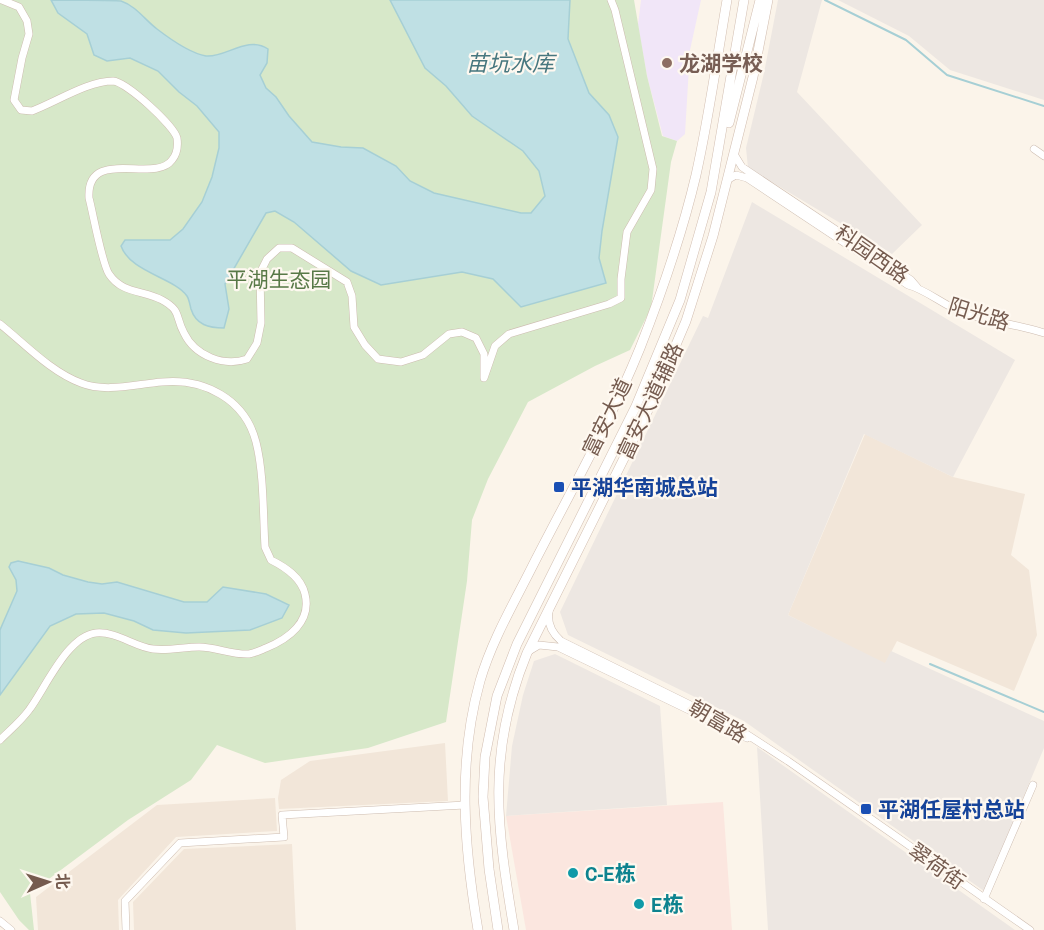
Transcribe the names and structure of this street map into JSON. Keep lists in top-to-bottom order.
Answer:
{
  "streets": {
    "main road": ["富安大道辅路", "富安大道"],
    "street": [
      "科园西路",
      "阳光路",
      "朝富路",
      "翠荷街"
    ]
  },
  "crossings": [
    ["科园西路", "阳光路"],
    ["科园西路", "富安大道辅路"],
    ["富安大道辅路", "朝富路"],
    ["朝富路", "翠荷街"]
  ],
  "water": ["苗坑水库"],
  "parks": ["平湖生态园"],
  "places": {
    "other": ["龙湖学校", "C-E栋", "E栋"],
    "transit": ["平湖华南城总站", "平湖任屋村总站"]
  },
  "north": "right"
}
